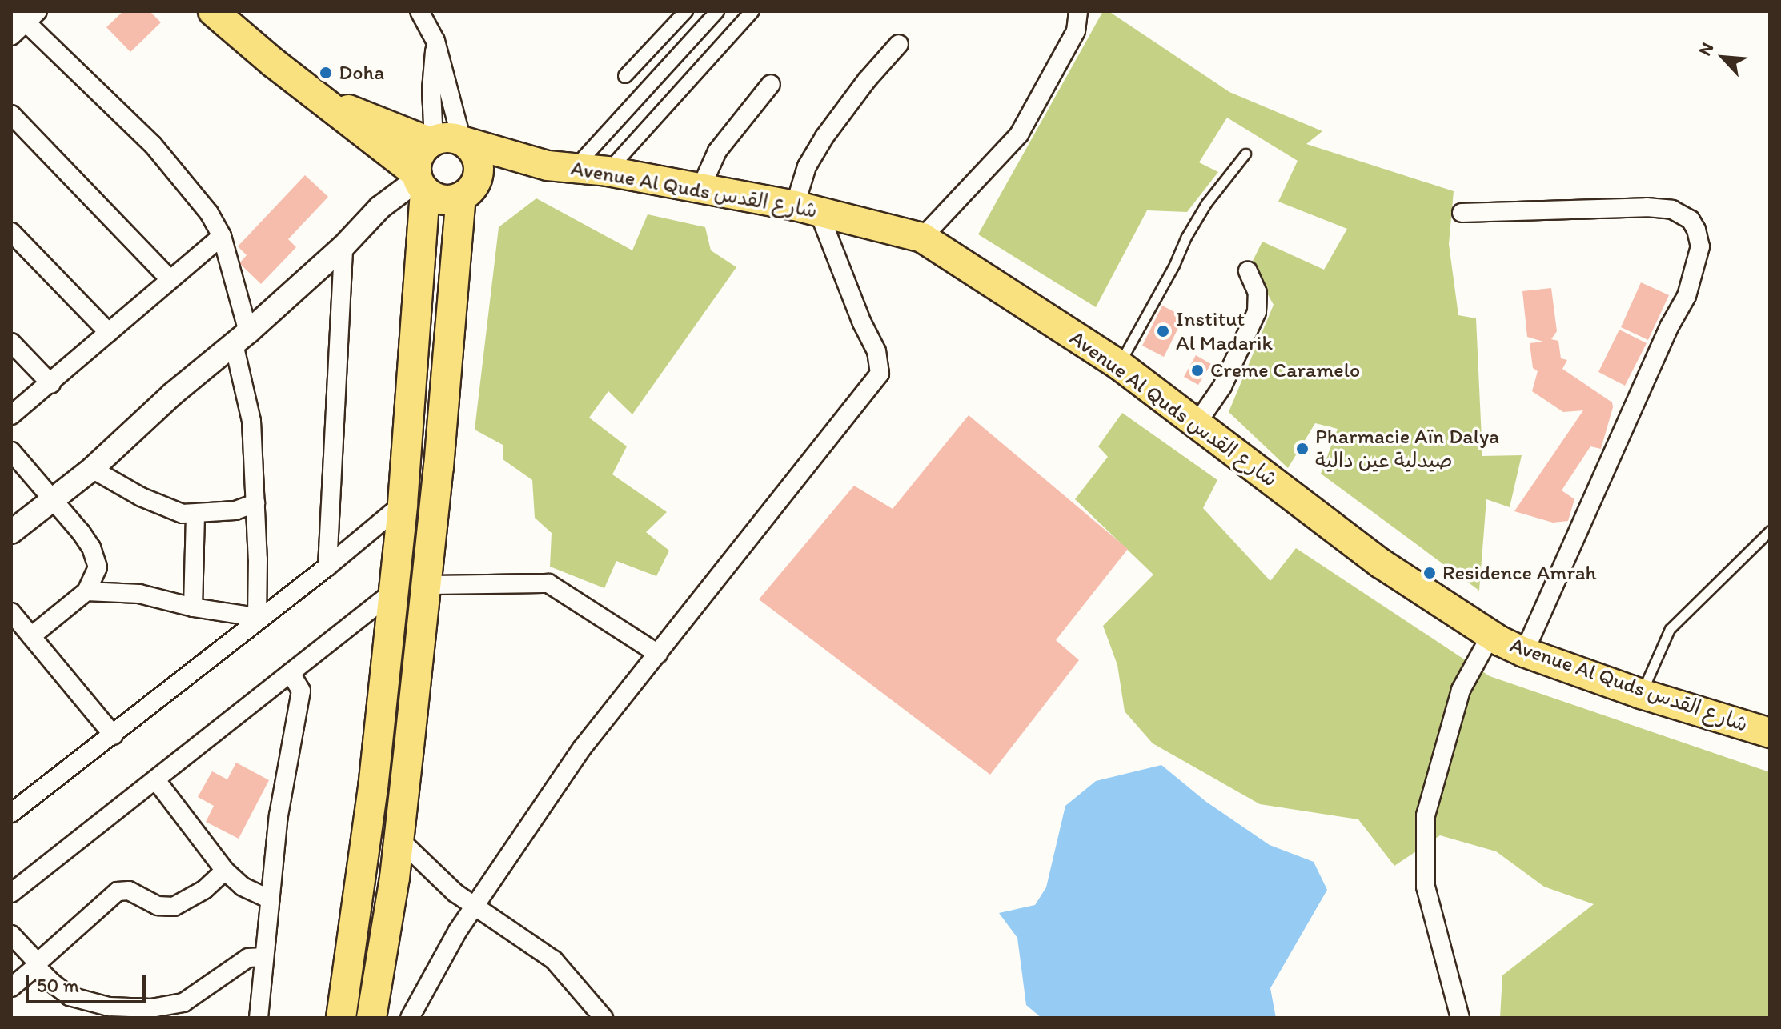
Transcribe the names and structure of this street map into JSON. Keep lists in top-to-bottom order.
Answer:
{
  "streets": {
    "main road": ["Avenue Al Quds شارع القدس"]
  },
  "places": [
    "Doha",
    "Institut Al Madarik",
    "Creme Caramelo",
    "Pharmacie Aïn Dalya صيدلية عين دالية",
    "Residence Amrah"
  ],
  "scale_bar": "50 m",
  "north": "top left"
}
